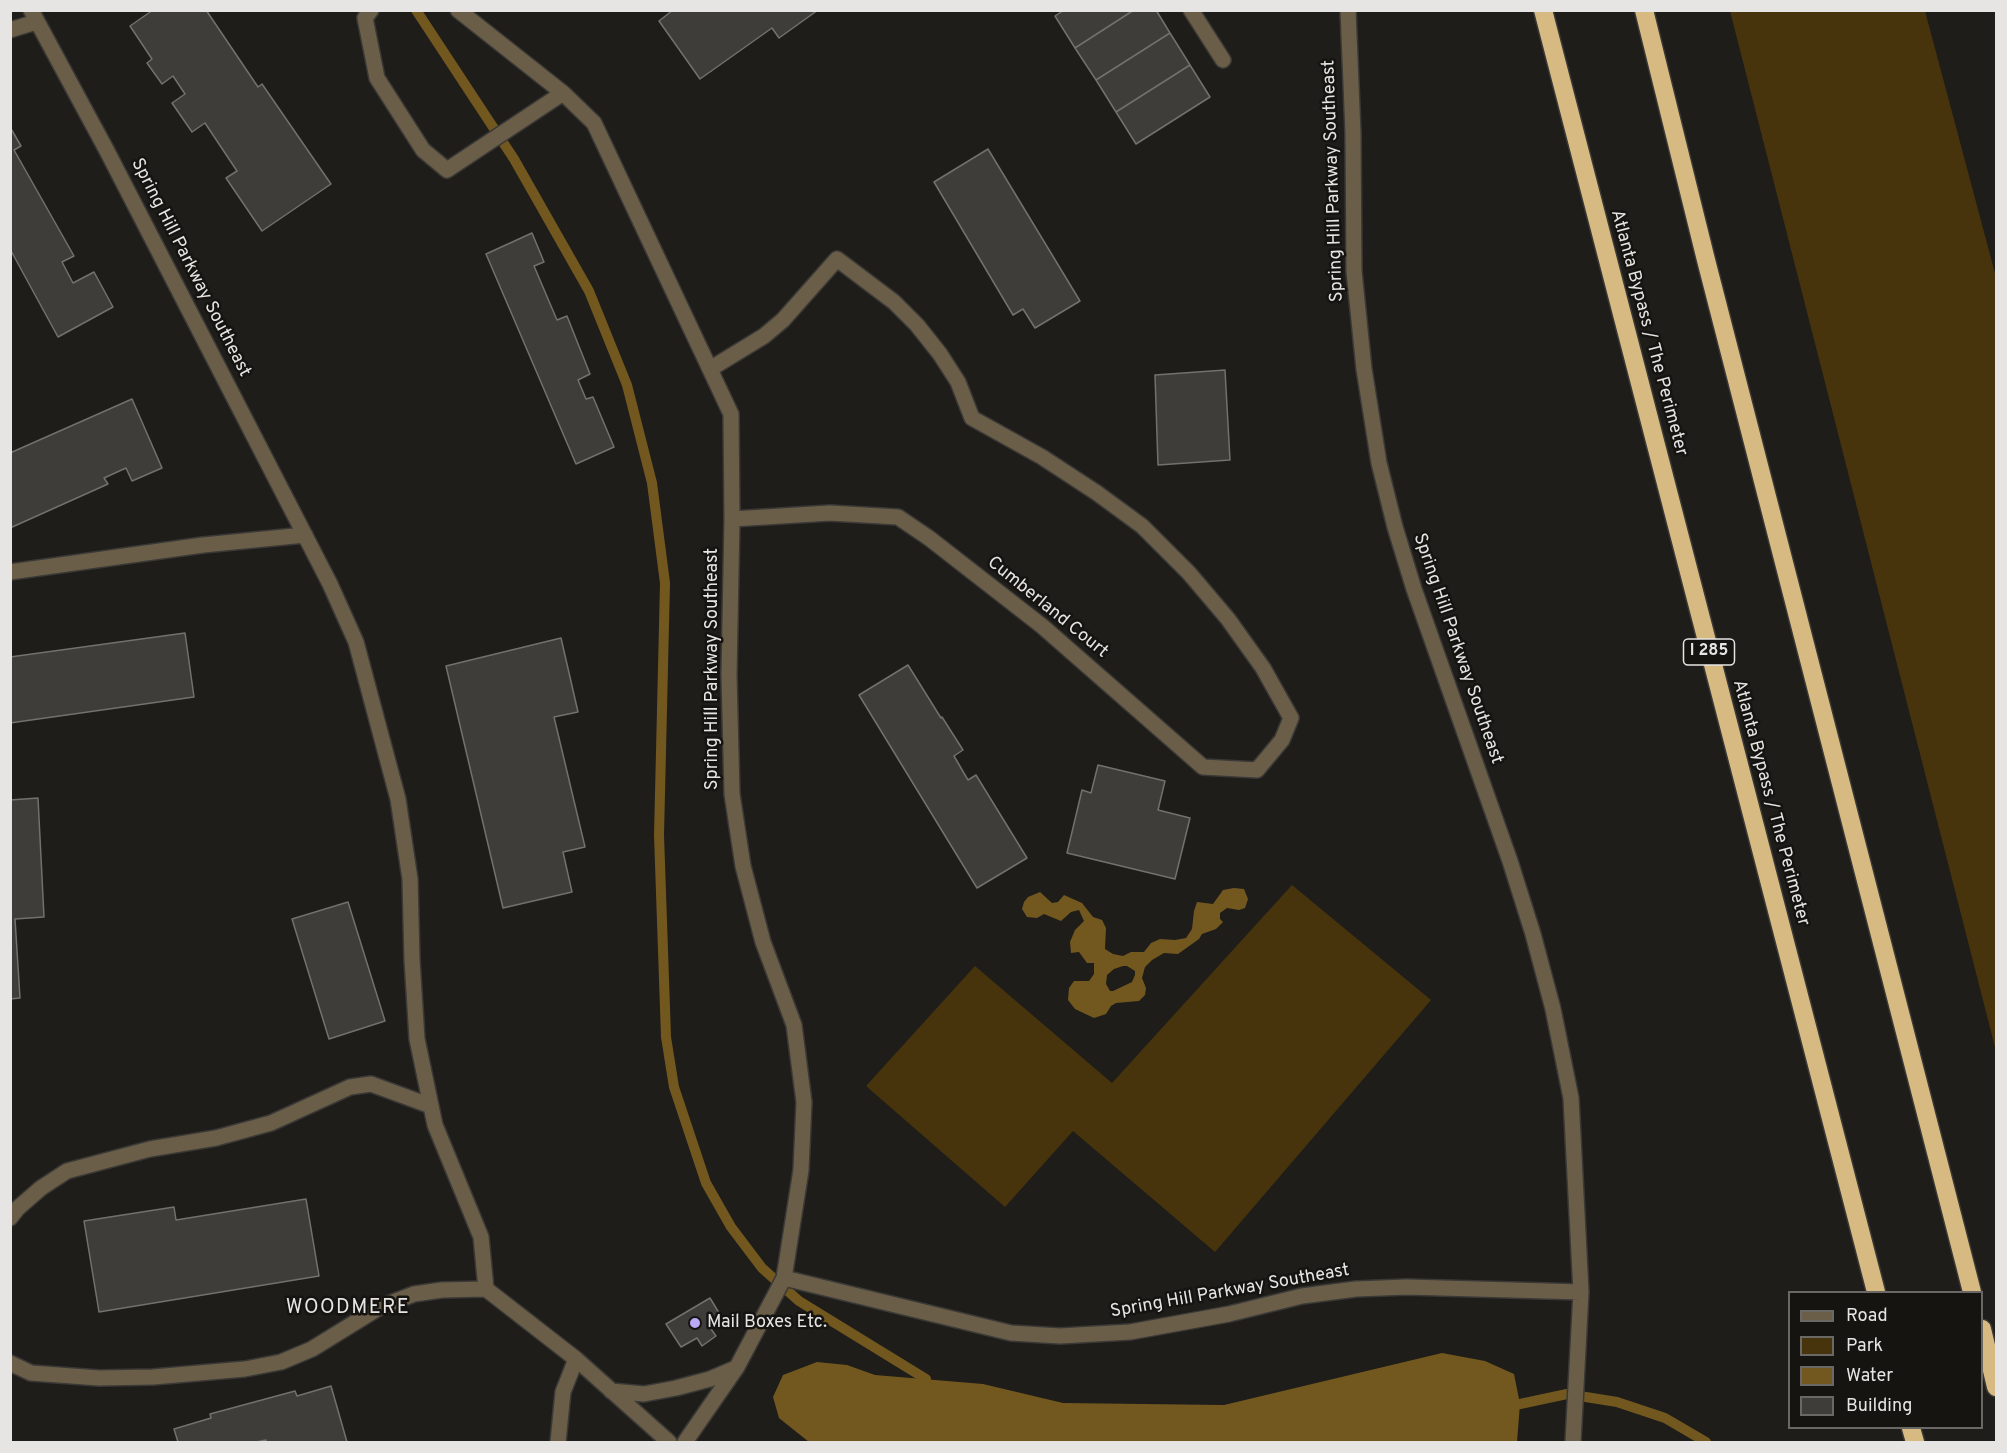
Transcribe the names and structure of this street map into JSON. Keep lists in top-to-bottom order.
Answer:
{
  "streets": {
    "highway": ["Atlanta Bypass / The Perimeter", "I 285"],
    "street": ["Spring Hill Parkway Southeast", "Cumberland Court"]
  },
  "crossings": [
    ["Spring Hill Parkway Southeast", "Cumberland Court"]
  ],
  "districts": ["WOODMERE"],
  "places": ["Mail Boxes Etc."],
  "legend": [
    "Road",
    "Park",
    "Water",
    "Building"
  ]
}
